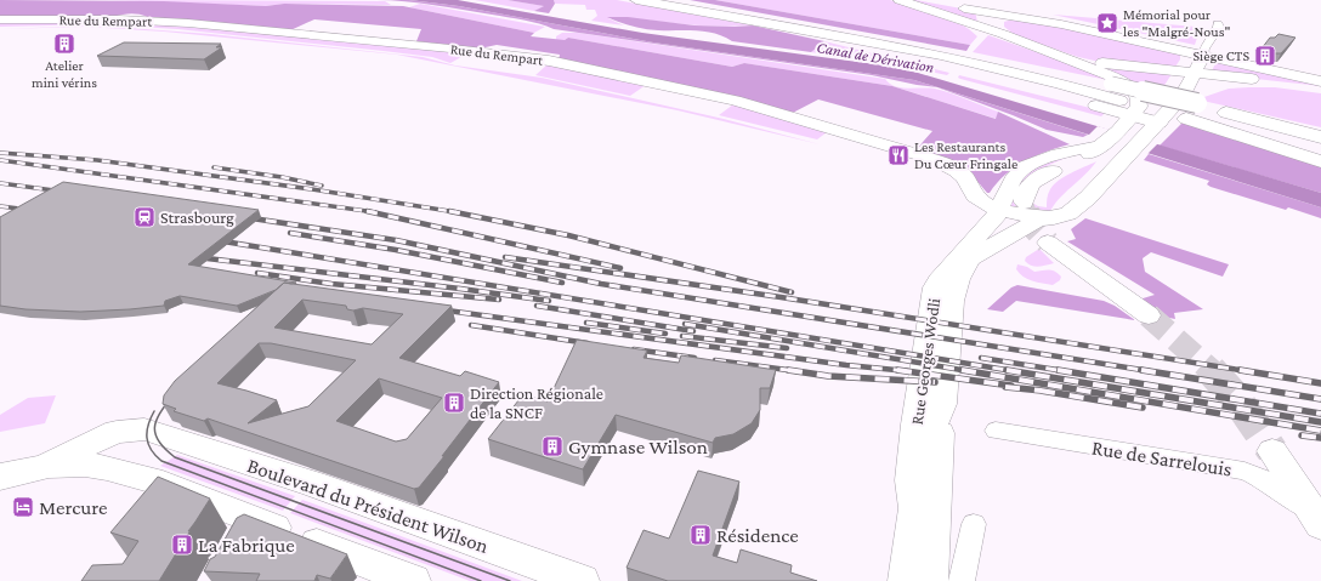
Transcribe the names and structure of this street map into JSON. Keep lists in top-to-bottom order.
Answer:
{
  "streets": {
    "main road": ["Rue du Rempart", "Rue Georges Wodli", "Boulevard du Président Wilson"],
    "street": ["Rue de Sarrelouis"]
  },
  "crossings": [
    ["Rue du Rempart", "Rue Georges Wodli"]
  ],
  "water": ["Canal de Dérivation"],
  "places": {
    "place": ["Mémorial pour les \"Malgré-Nous\""],
    "building": [
      "Atelier mini vérins",
      "Siège CTS",
      "Direction Régionale de la SNCF",
      "Gymnase Wilson",
      "Résidence",
      "La Fabrique"
    ],
    "restaurant": ["Les Restaurants Du Cœur Fringale"],
    "station": ["Strasbourg"],
    "hotel": ["Mercure"]
  }
}
